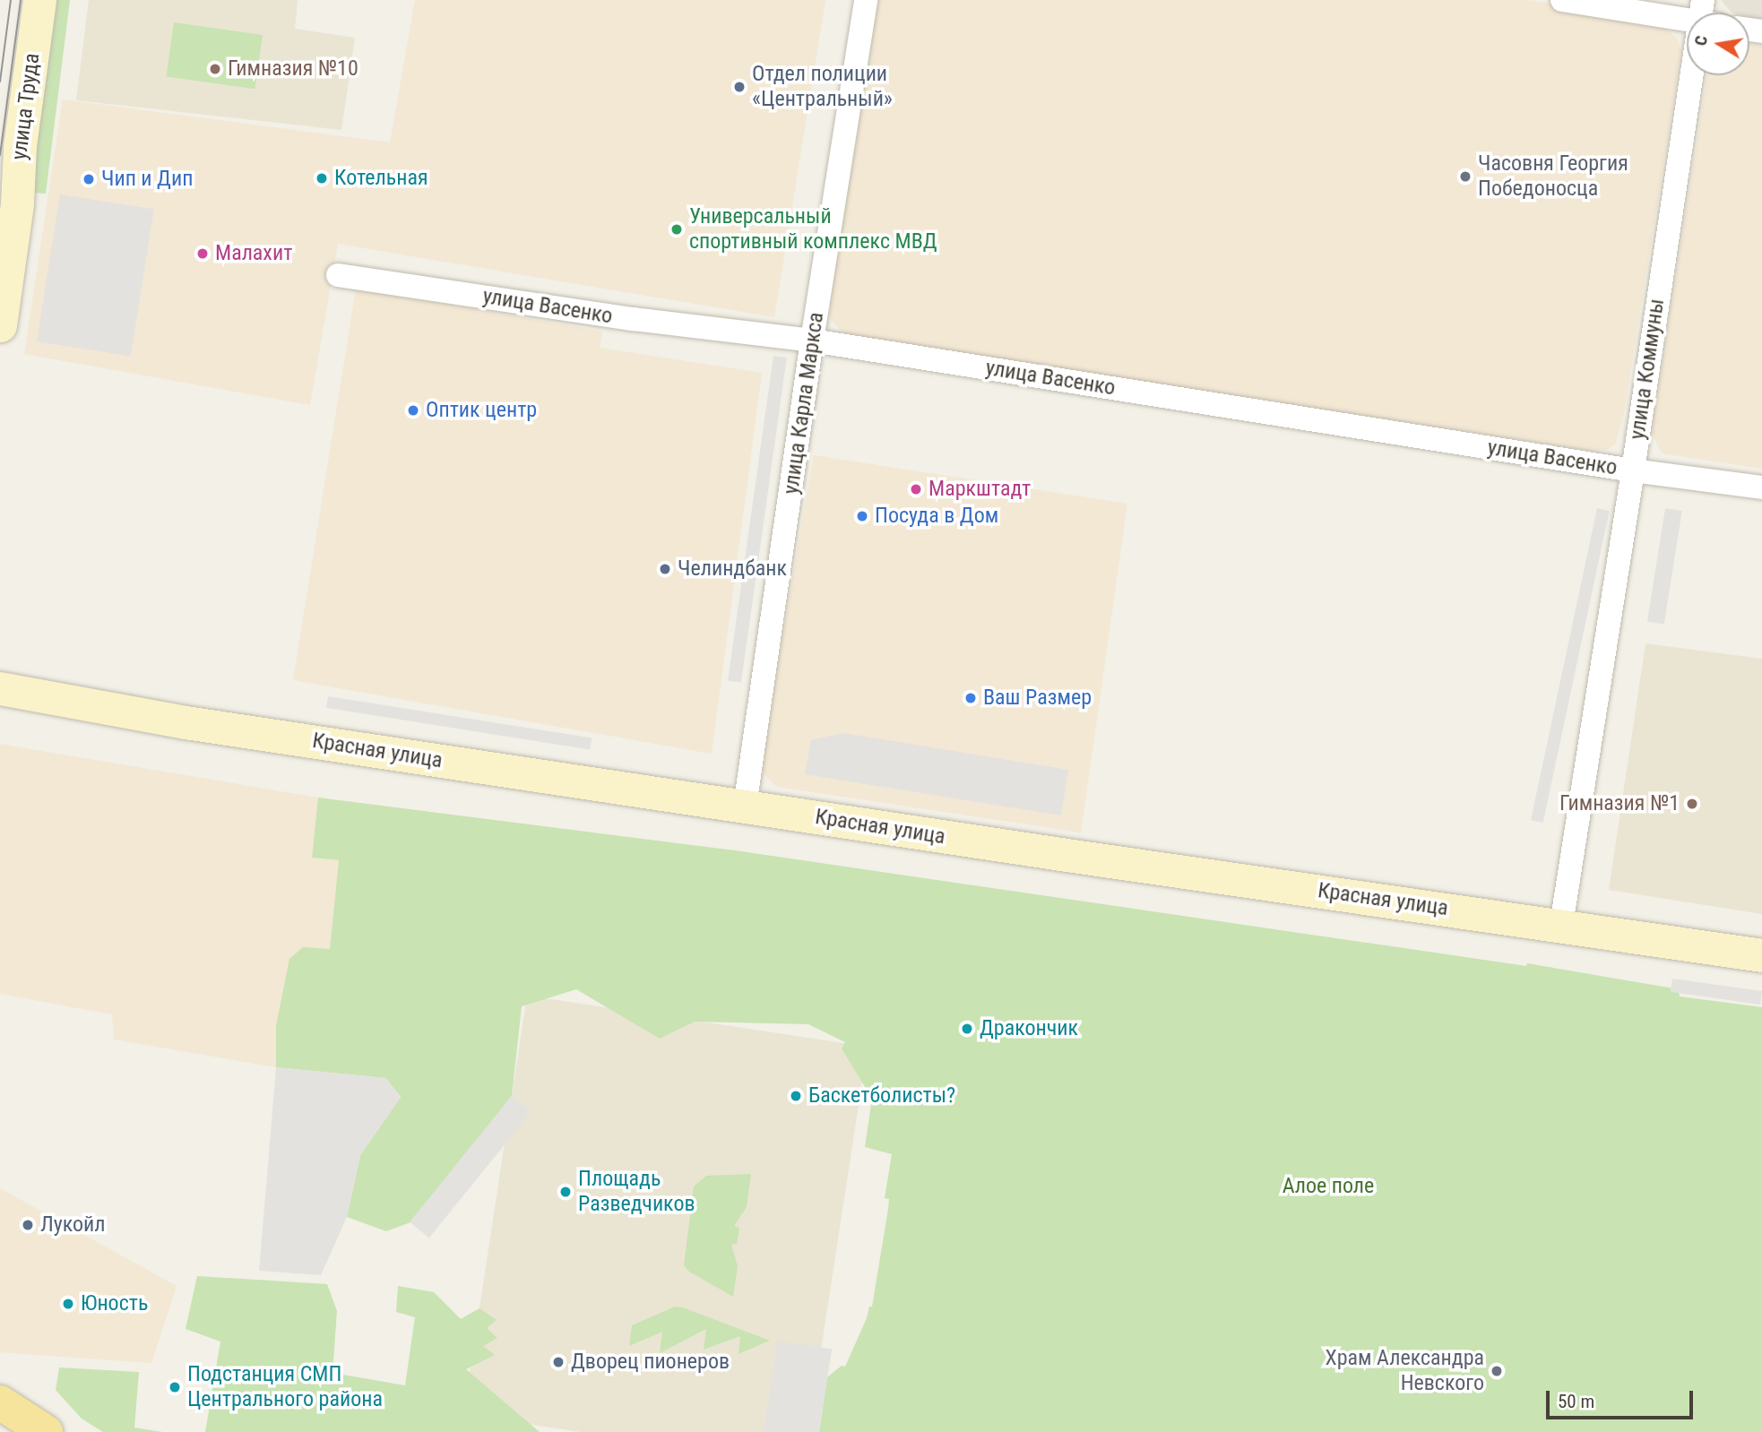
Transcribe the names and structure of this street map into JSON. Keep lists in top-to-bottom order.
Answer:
{
  "streets": {
    "main road": ["улица Труда", "Красная улица"],
    "street": ["улица Васенко", "улица Коммуны", "улица Карла Маркса"]
  },
  "crossings": [
    ["улица Васенко", "улица Коммуны"],
    ["улица Васенко", "улица Карла Маркса"],
    ["улица Коммуны", "Красная улица"],
    ["улица Карла Маркса", "Красная улица"]
  ],
  "parks": ["Алое поле"],
  "places": [
    "Гимназия №10",
    "Отдел полиции «Центральный»",
    "Часовня Георгия Победоносца",
    "Котельная",
    "Чип и Дип",
    "Универсальный спортивный комплекс МВД",
    "Малахит",
    "Оптик центр",
    "Маркштадт",
    "Посуда в Дом",
    "Челиндбанк",
    "Ваш Размер",
    "Гимназия №1",
    "Дракончик",
    "Баскетболисты?",
    "Площадь Разведчиков",
    "Лукойл",
    "Юность",
    "Дворец пионеров",
    "Храм Александра Невского",
    "Подстанция СМП Центрального района"
  ],
  "scale_bar": "50 m",
  "north": "left"
}
